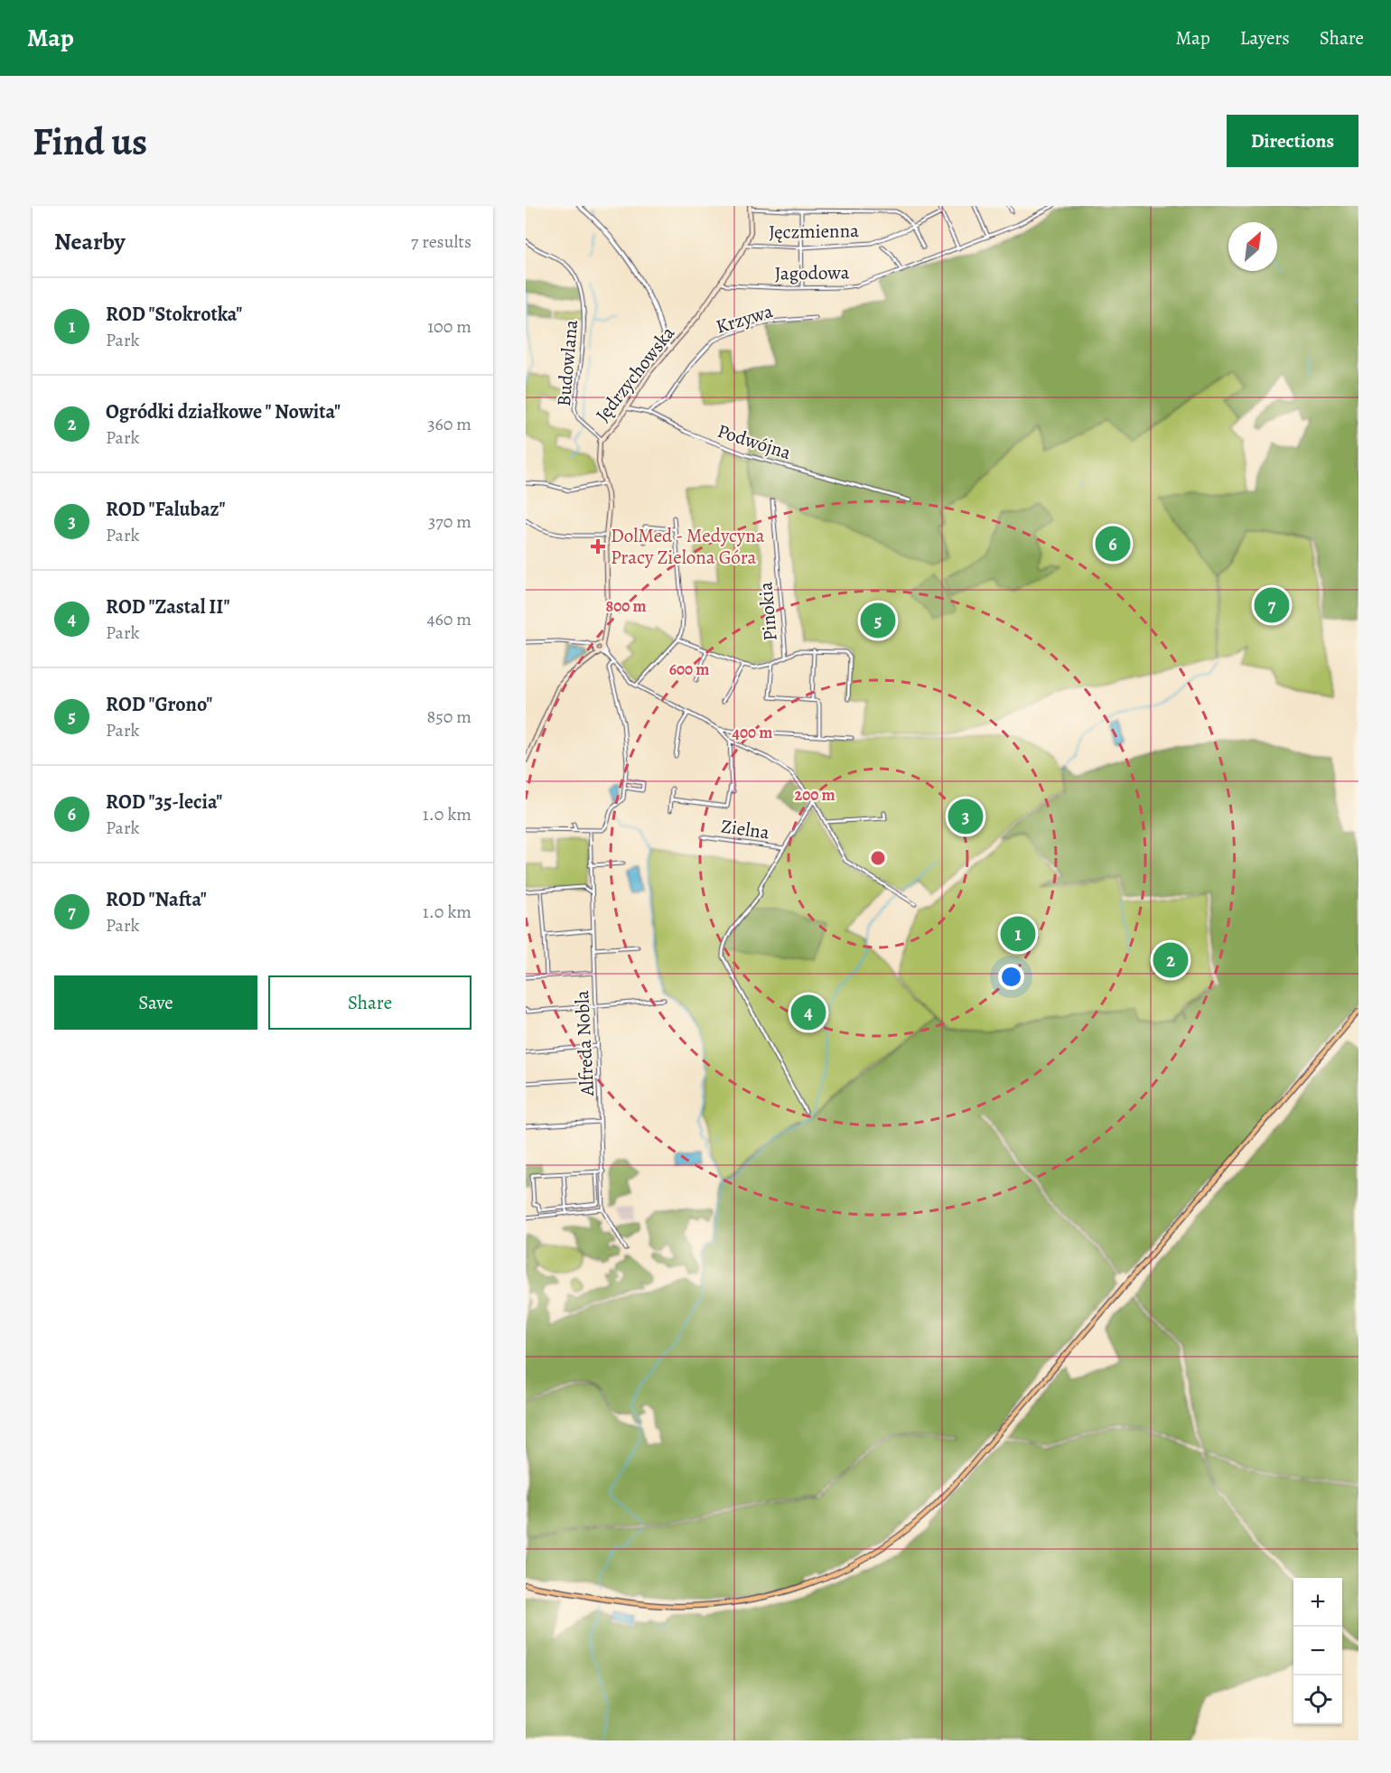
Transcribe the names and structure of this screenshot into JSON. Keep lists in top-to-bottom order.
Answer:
{
  "streets": {
    "main road": ["Jędrzychowska"],
    "street": [
      "Jęczmienna",
      "Jagodowa",
      "Krzywa",
      "Budowlana",
      "Podwójna",
      "Pinokia",
      "Zielna",
      "Alfreda Nobla"
    ]
  },
  "crossings": [
    ["Jęczmienna", "Jędrzychowska"],
    ["Jagodowa", "Jędrzychowska"],
    ["Krzywa", "Podwójna"],
    ["Budowlana", "Jędrzychowska"],
    ["Jędrzychowska", "Podwójna"]
  ],
  "places": {
    "health": ["DolMed - Medycyna Pracy Zielona Góra"]
  },
  "north": "top right",
  "page": {
    "header": "Map",
    "nav": ["Map", "Layers", "Share"],
    "buttons": [
      "Directions",
      ["Save", "Share"]
    ],
    "title": "Find us",
    "heading": ["Nearby", "7 results"],
    "list": [
      {
        "mark": "1",
        "name": "ROD \"Stokrotka\"",
        "note": "Park",
        "value": "100 m"
      },
      {
        "mark": "2",
        "name": "Ogródki działkowe \" Nowita\"",
        "note": "Park",
        "value": "360 m"
      },
      {
        "mark": "3",
        "name": "ROD \"Falubaz\"",
        "note": "Park",
        "value": "370 m"
      },
      {
        "mark": "4",
        "name": "ROD \"Zastal II\"",
        "note": "Park",
        "value": "460 m"
      },
      {
        "mark": "5",
        "name": "ROD \"Grono\"",
        "note": "Park",
        "value": "850 m"
      },
      {
        "mark": "6",
        "name": "ROD \"35-lecia\"",
        "note": "Park",
        "value": "1.0 km"
      },
      {
        "mark": "7",
        "name": "ROD \"Nafta\"",
        "note": "Park",
        "value": "1.0 km"
      }
    ],
    "pins": [
      "6",
      "7",
      "5",
      "3",
      "1",
      "2",
      "4"
    ],
    "map_buttons": ["+", "−"]
  },
  "rings": [
    "800 m",
    "600 m",
    "400 m",
    "200 m"
  ]
}
